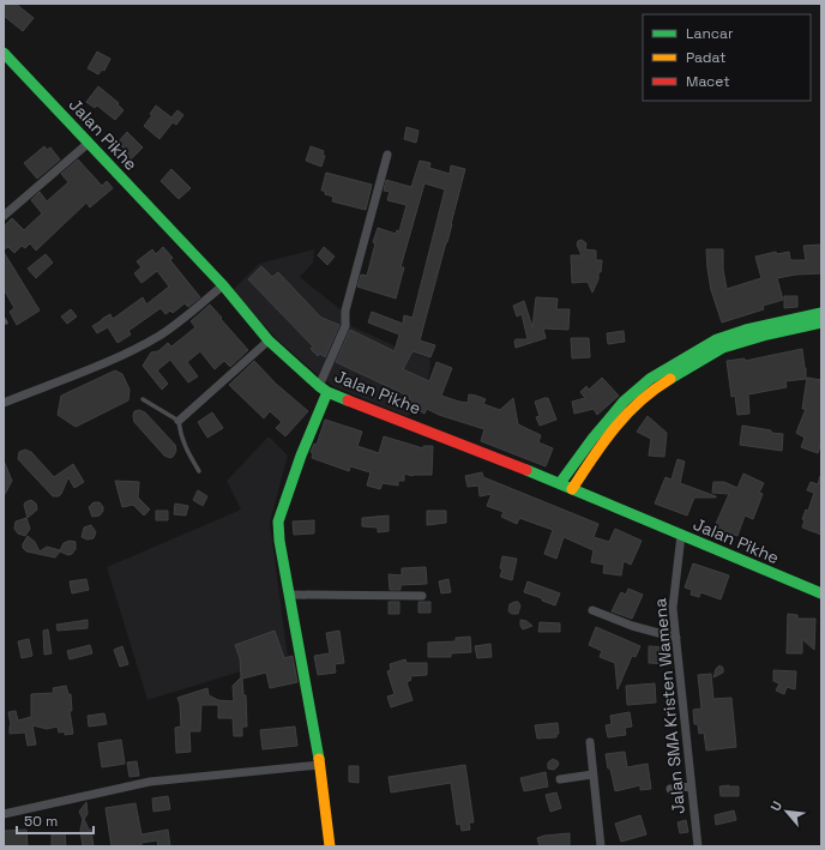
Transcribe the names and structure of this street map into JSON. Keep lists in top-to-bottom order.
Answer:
{
  "streets": {
    "main road": ["Jalan Pikhe"],
    "street": ["Jalan SMA Kristen Wamena"]
  },
  "crossings": [
    ["Jalan Pikhe", "Jalan SMA Kristen Wamena"]
  ],
  "legend": ["Lancar", "Padat", "Macet"],
  "scale_bar": "50 m",
  "north": "top left"
}
